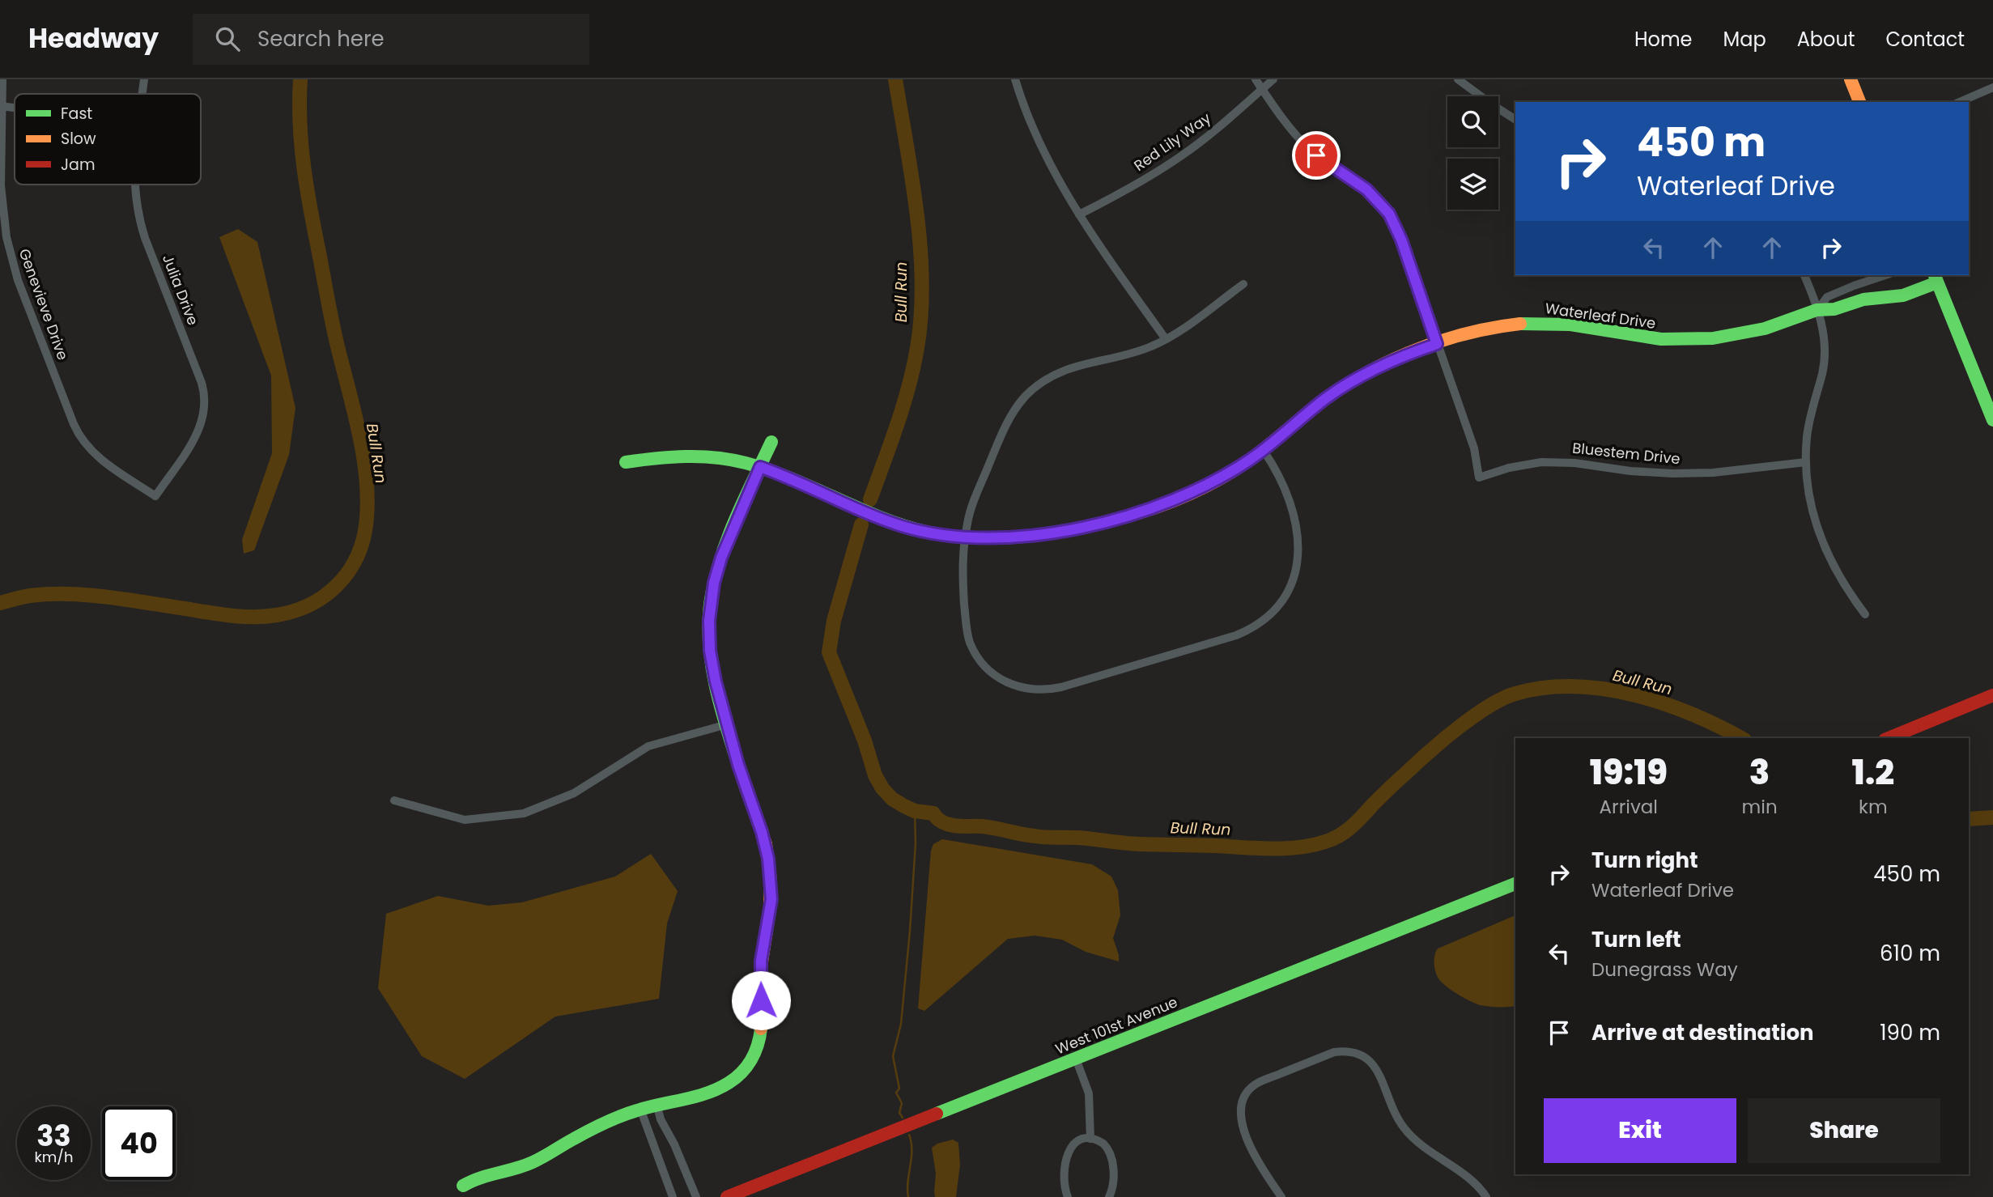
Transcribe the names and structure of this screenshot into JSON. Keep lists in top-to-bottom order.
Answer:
{
  "streets": {
    "street": [
      "Red Lily Way",
      "Julia Drive",
      "Genevieve Drive",
      "Waterleaf Drive",
      "Bluestem Drive",
      "West 101st Avenue"
    ]
  },
  "crossings": [
    ["Julia Drive", "Genevieve Drive"],
    ["Waterleaf Drive", "Bluestem Drive"]
  ],
  "water": ["Bull Run"],
  "legend": ["Fast", "Slow", "Jam"],
  "page": {
    "header": "Headway",
    "search": "Search here",
    "nav": [
      "Home",
      "Map",
      "About",
      "Contact"
    ],
    "turn": ["450 m", "Waterleaf Drive"],
    "eta": [
      "19:19",
      "Arrival",
      "3",
      "min",
      "1.2",
      "km"
    ],
    "list": [
      {
        "name": "Turn right",
        "note": "Waterleaf Drive",
        "value": "450 m"
      },
      {
        "name": "Turn left",
        "note": "Dunegrass Way",
        "value": "610 m"
      },
      {
        "name": "Arrive at destination",
        "value": "190 m"
      }
    ],
    "buttons": ["Exit", "Share"],
    "speed": "33 km/h",
    "limit": "40"
  }
}
